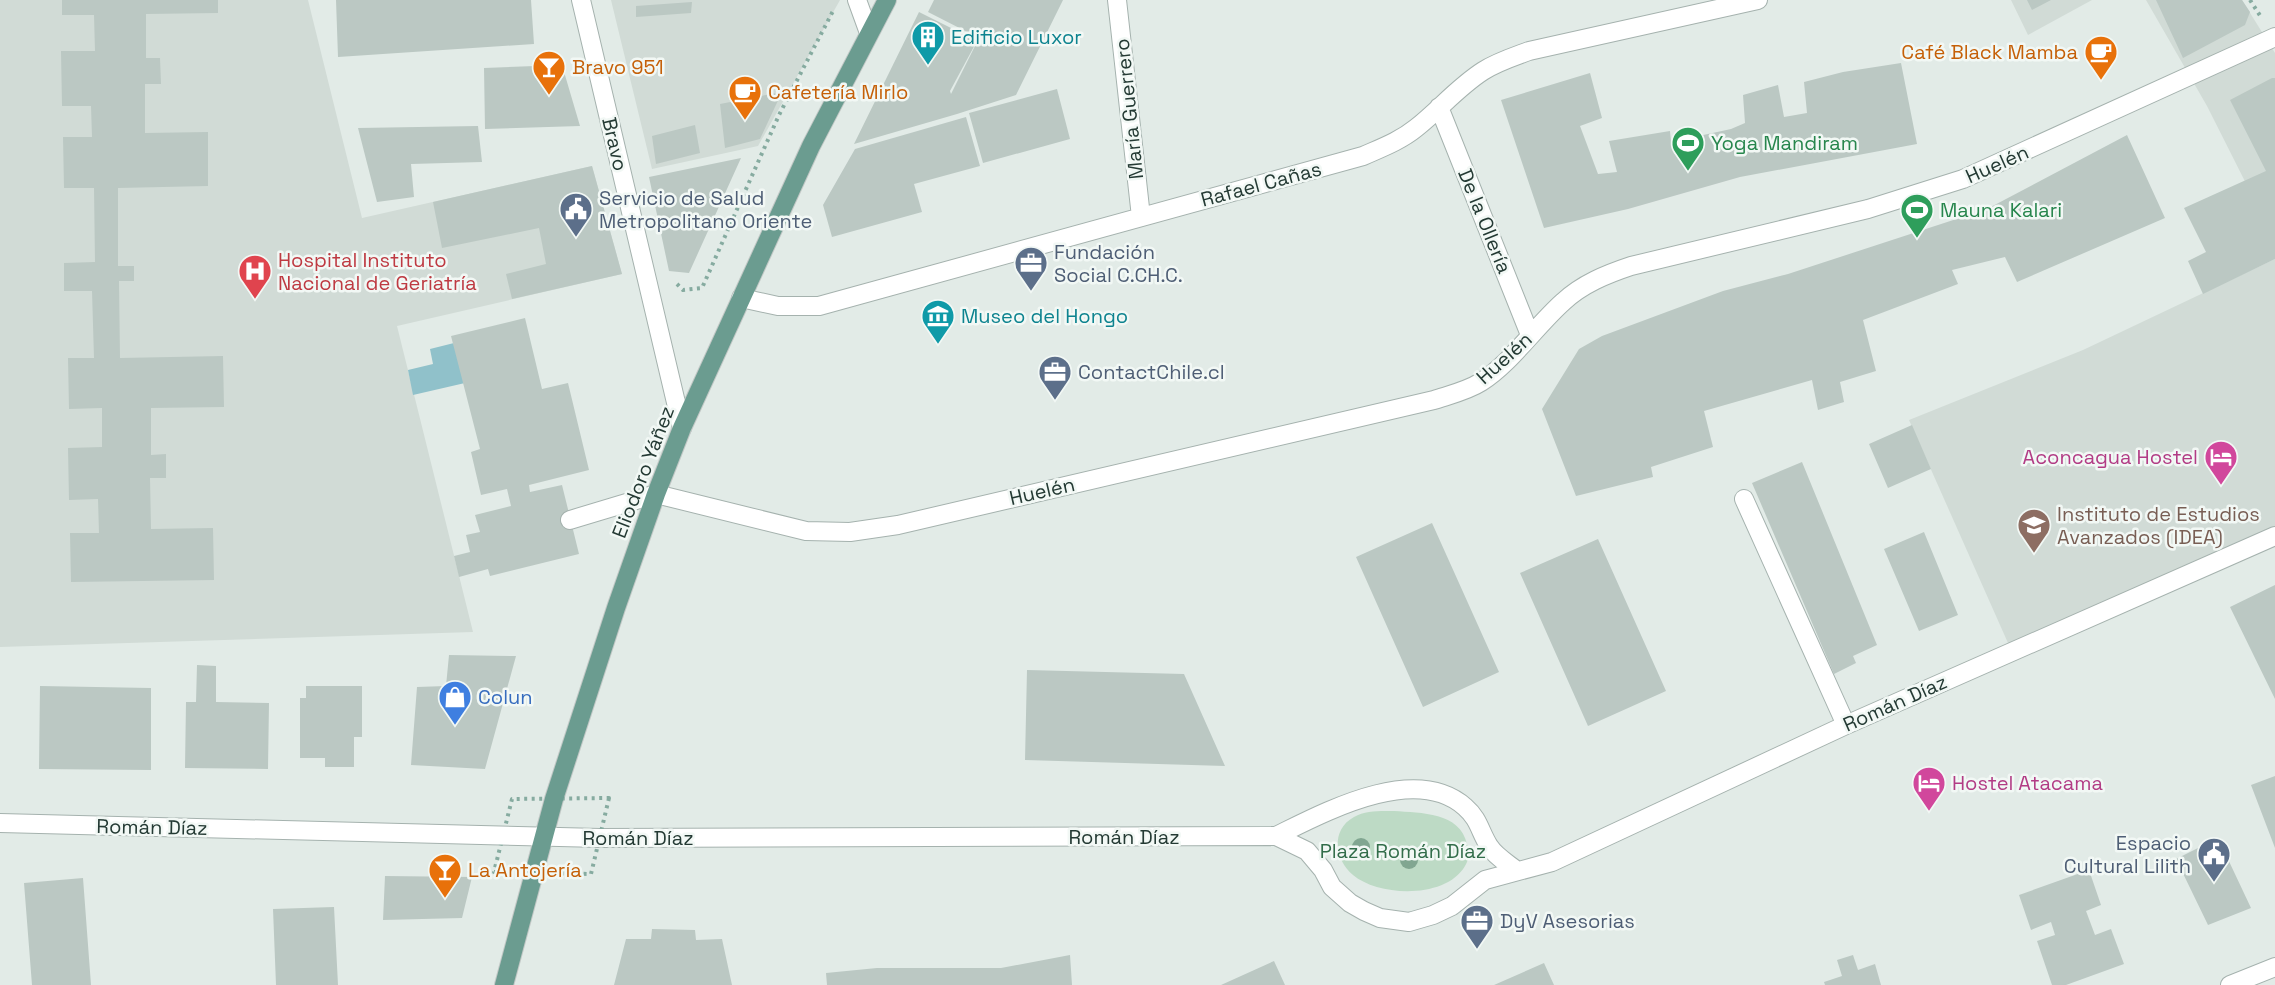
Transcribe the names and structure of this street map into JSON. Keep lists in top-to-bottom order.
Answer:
{
  "streets": {
    "main road": ["Eliodoro Yáñez"],
    "street": [
      "María Guerrero",
      "Bravo",
      "Huelén",
      "Rafael Cañas",
      "De la Ollería",
      "Román Díaz"
    ]
  },
  "crossings": [
    ["María Guerrero", "Rafael Cañas"],
    ["Bravo", "Eliodoro Yáñez"],
    ["Huelén", "De la Ollería"],
    ["Huelén", "Eliodoro Yáñez"],
    ["Rafael Cañas", "De la Ollería"],
    ["Rafael Cañas", "Eliodoro Yáñez"],
    ["Eliodoro Yáñez", "Román Díaz"]
  ],
  "parks": ["Plaza Román Díaz"],
  "places": {
    "building": ["Edificio Luxor"],
    "cafe": ["Café Black Mamba", "Cafetería Mirlo"],
    "bar": ["Bravo 951", "La Antojería"],
    "sports": ["Yoga Mandiram", "Mauna Kalari"],
    "public building": ["Servicio de Salud Metropolitano Oriente", "Espacio Cultural Lilith"],
    "office": ["Fundación Social C.CH.C.", "ContactChile.cl", "DyV Asesorias"],
    "hospital": ["Hospital Instituto Nacional de Geriatría"],
    "museum": ["Museo del Hongo"],
    "hotel": ["Aconcagua Hostel", "Hostel Atacama"],
    "school or university": ["Instituto de Estudios Avanzados (IDEA)"],
    "shop": ["Colun"]
  }
}
